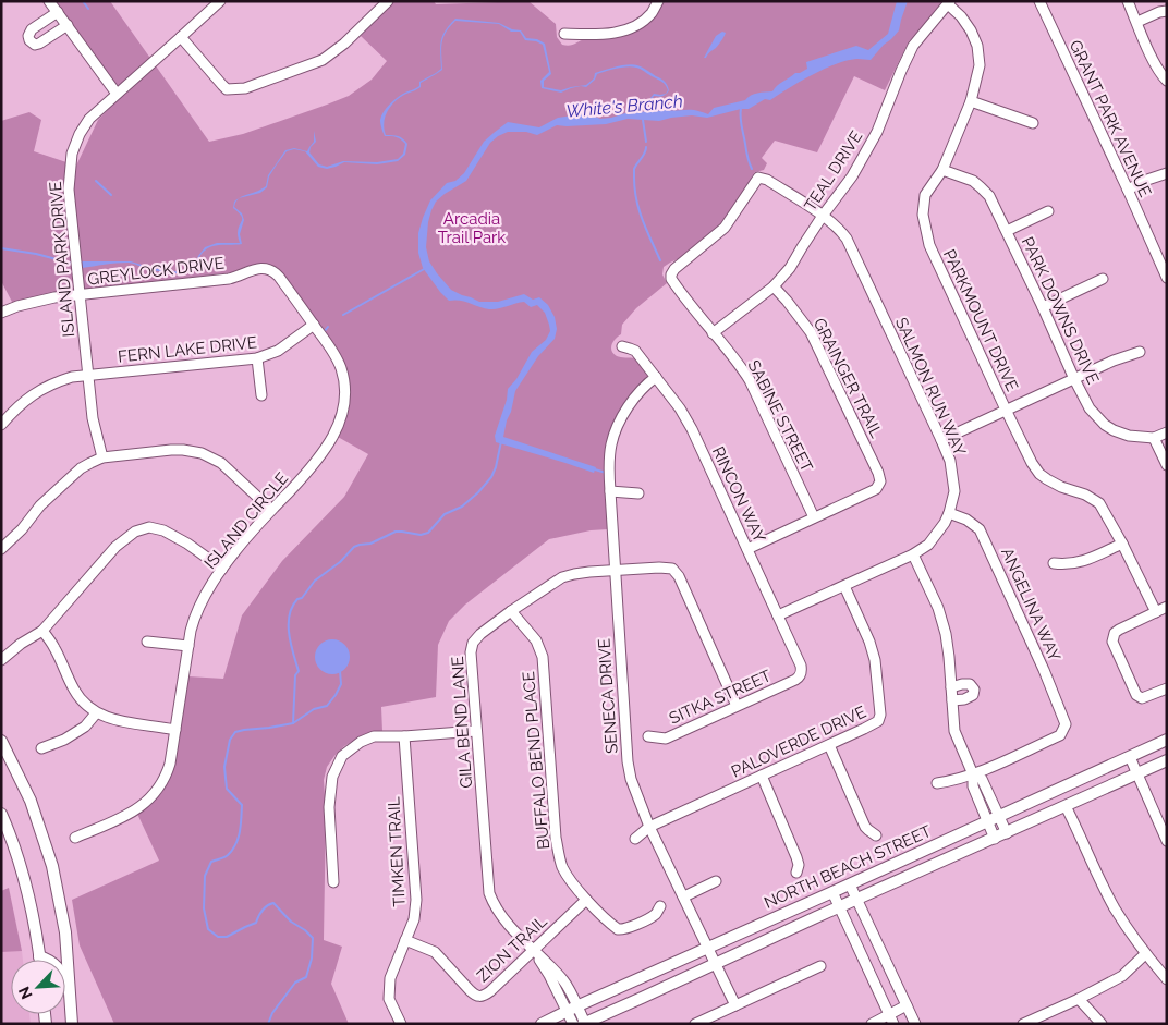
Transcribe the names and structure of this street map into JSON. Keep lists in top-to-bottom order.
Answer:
{
  "streets": {
    "main road": ["NORTH BEACH STREET"],
    "street": [
      "GRANT PARK AVENUE",
      "TEAL DRIVE",
      "ISLAND PARK DRIVE",
      "GREYLOCK DRIVE",
      "PARK DOWNS DRIVE",
      "PARKMOUNT DRIVE",
      "FERN LAKE DRIVE",
      "GRAINGER TRAIL",
      "SALMON RUN WAY",
      "SABINE STREET",
      "RINCON WAY",
      "ISLAND CIRCLE",
      "ANGELINA WAY",
      "SENECA DRIVE",
      "SITKA STREET",
      "GILA BEND LANE",
      "PALOVERDE DRIVE",
      "BUFFALO BEND PLACE",
      "TIMKEN TRAIL",
      "ZION TRAIL"
    ]
  },
  "crossings": [
    ["TEAL DRIVE", "PARKMOUNT DRIVE"],
    ["TEAL DRIVE", "GRAINGER TRAIL"],
    ["TEAL DRIVE", "SALMON RUN WAY"],
    ["TEAL DRIVE", "SABINE STREET"],
    ["ISLAND PARK DRIVE", "GREYLOCK DRIVE"],
    ["ISLAND PARK DRIVE", "FERN LAKE DRIVE"],
    ["GREYLOCK DRIVE", "ISLAND CIRCLE"],
    ["PARK DOWNS DRIVE", "PARKMOUNT DRIVE"],
    ["FERN LAKE DRIVE", "ISLAND CIRCLE"],
    ["GRAINGER TRAIL", "SABINE STREET"],
    ["SALMON RUN WAY", "SABINE STREET"],
    ["SALMON RUN WAY", "RINCON WAY"],
    ["SALMON RUN WAY", "ANGELINA WAY"],
    ["SALMON RUN WAY", "PALOVERDE DRIVE"],
    ["RINCON WAY", "SENECA DRIVE"],
    ["RINCON WAY", "SITKA STREET"],
    ["SENECA DRIVE", "GILA BEND LANE"],
    ["SENECA DRIVE", "PALOVERDE DRIVE"],
    ["SENECA DRIVE", "NORTH BEACH STREET"],
    ["SITKA STREET", "GILA BEND LANE"],
    ["GILA BEND LANE", "BUFFALO BEND PLACE"],
    ["GILA BEND LANE", "NORTH BEACH STREET"],
    ["GILA BEND LANE", "ZION TRAIL"],
    ["BUFFALO BEND PLACE", "ZION TRAIL"],
    ["TIMKEN TRAIL", "ZION TRAIL"]
  ],
  "water": ["White's Branch"],
  "parks": ["Arcadia Trail Park"],
  "north": "bottom left"
}
